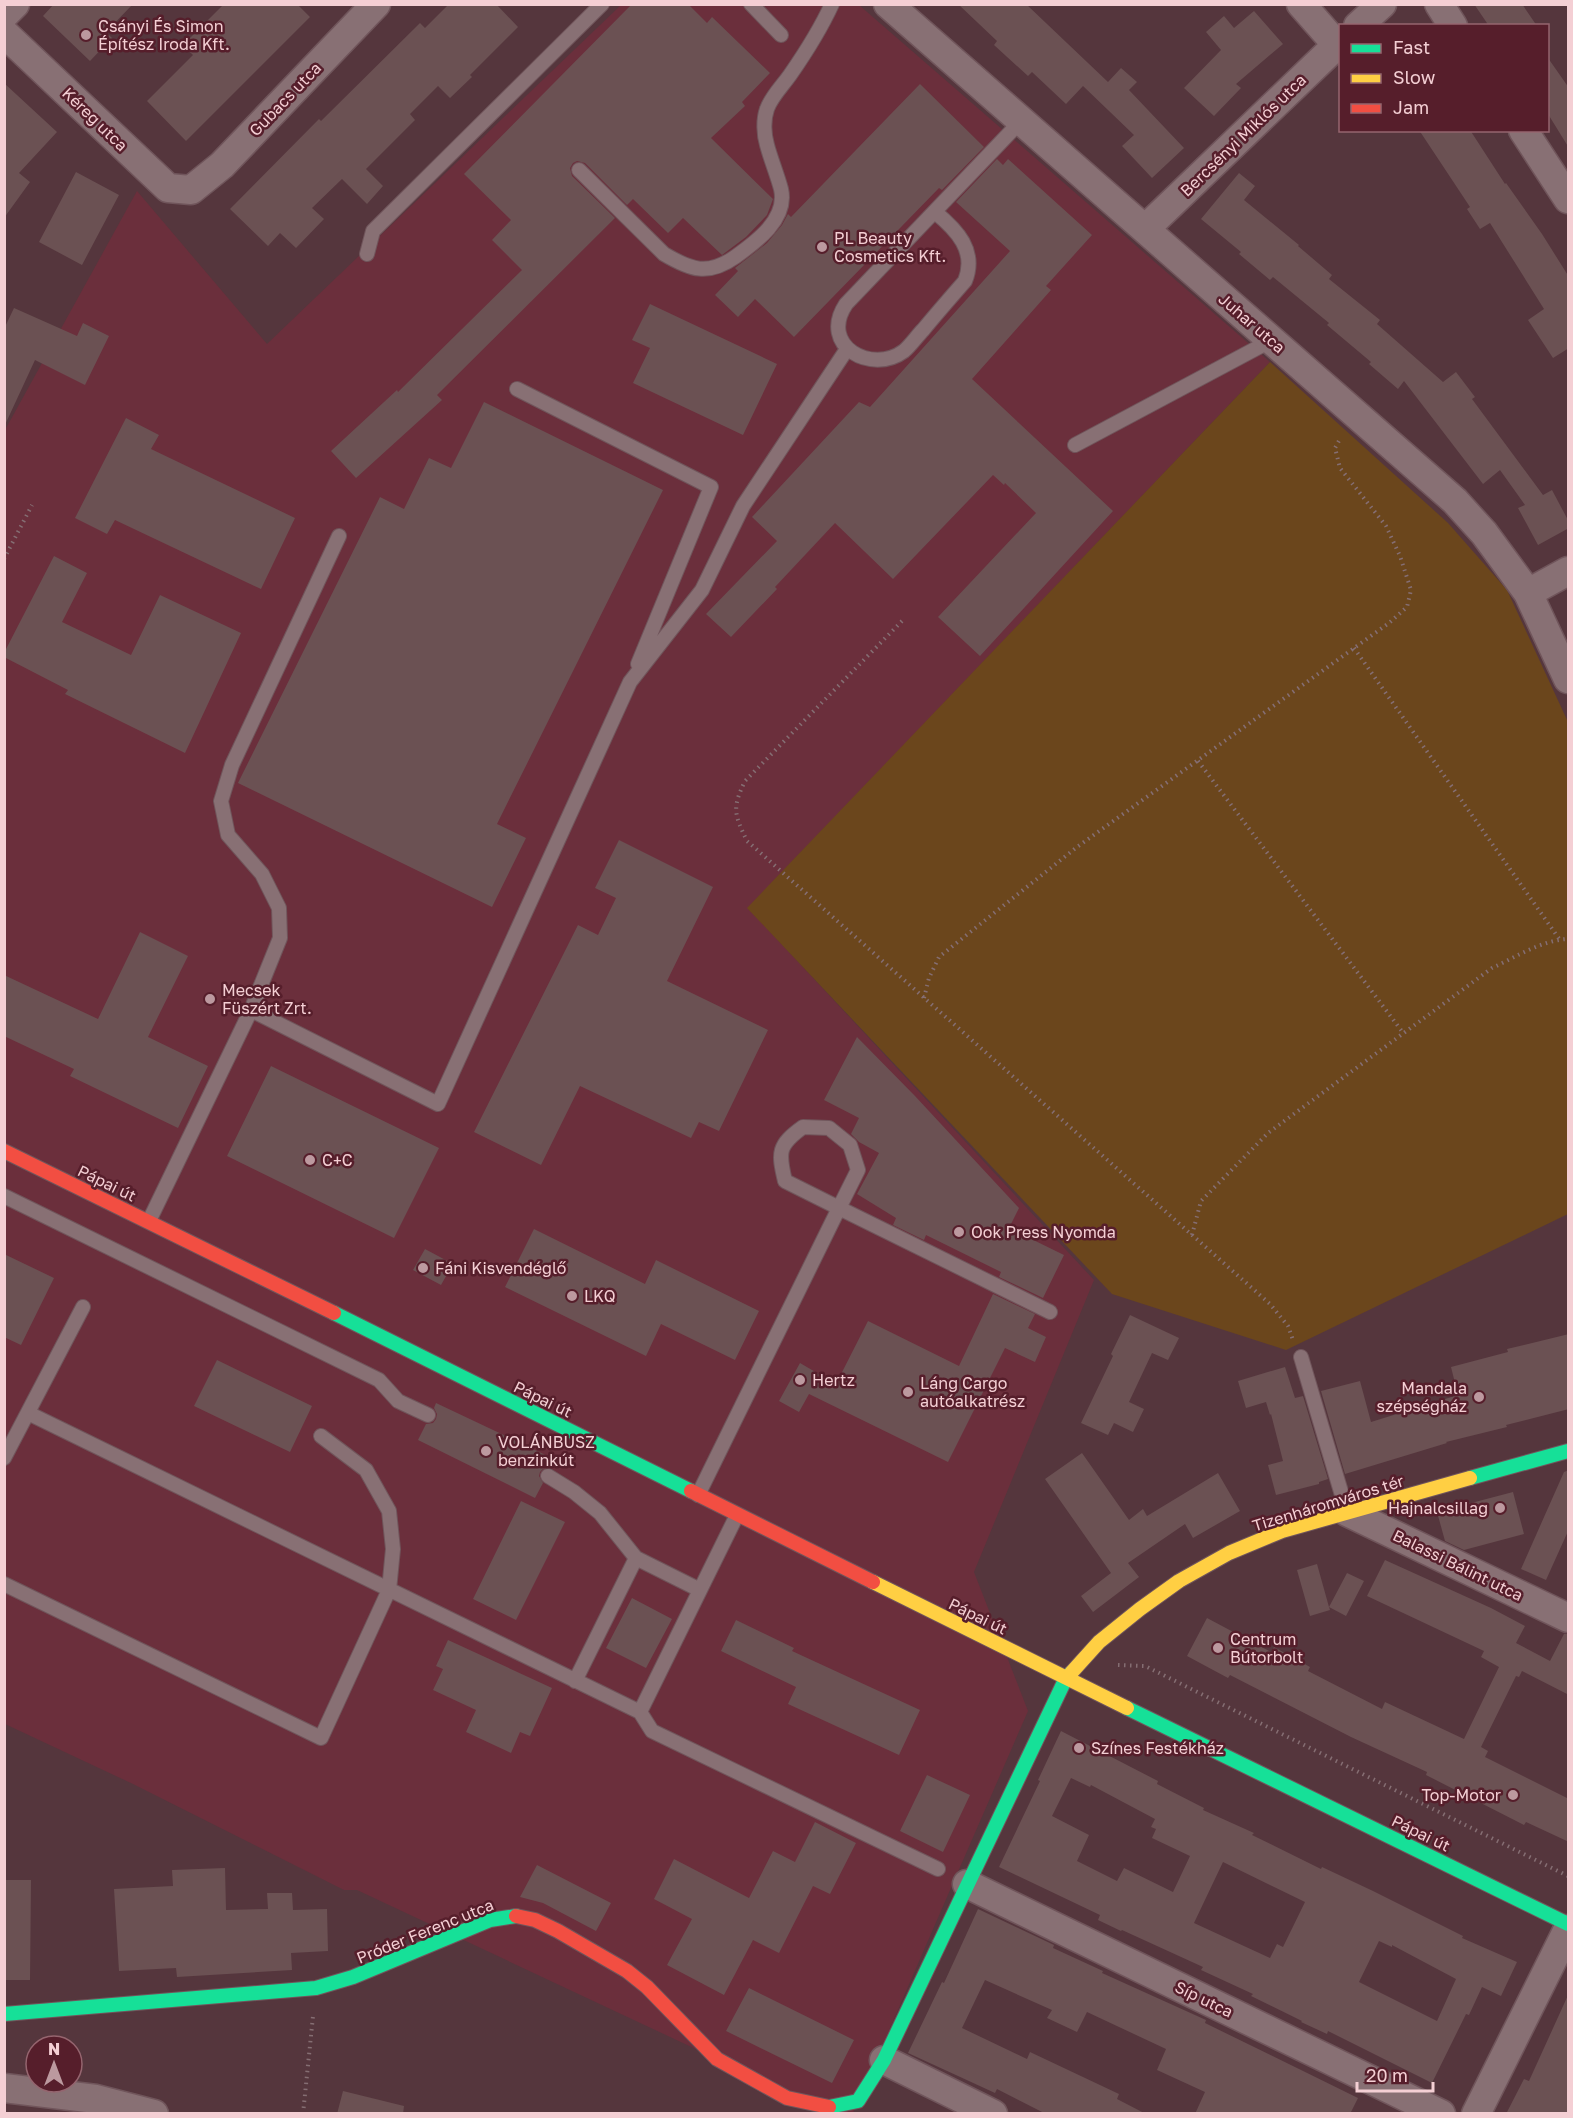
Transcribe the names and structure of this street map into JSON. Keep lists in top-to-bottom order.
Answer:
{
  "streets": {
    "street": [
      "Gubacs utca",
      "Kéreg utca",
      "Bercsényi Miklós utca",
      "Juhar utca",
      "Pápai út",
      "Tizenháromváros tér",
      "Balassi Bálint utca",
      "Próder Ferenc utca",
      "Síp utca"
    ]
  },
  "crossings": [
    ["Gubacs utca", "Kéreg utca"],
    ["Bercsényi Miklós utca", "Juhar utca"],
    ["Pápai út", "Tizenháromváros tér"],
    ["Tizenháromváros tér", "Balassi Bálint utca"]
  ],
  "places": [
    "Csányi És Simon Építész Iroda Kft.",
    "PL Beauty Cosmetics Kft.",
    "Mecsek Füszért Zrt.",
    "C+C",
    "Ook Press Nyomda",
    "Fáni Kisvendéglő",
    "LKQ",
    "Hertz",
    "Láng Cargo autóalkatrész",
    "Mandala szépségház",
    "VOLÁNBUSZ benzinkút",
    "Hajnalcsillag",
    "Centrum Bútorbolt",
    "Színes Festékház",
    "Top-Motor"
  ],
  "legend": ["Fast", "Slow", "Jam"],
  "scale_bar": "20 m",
  "north": "top"
}
